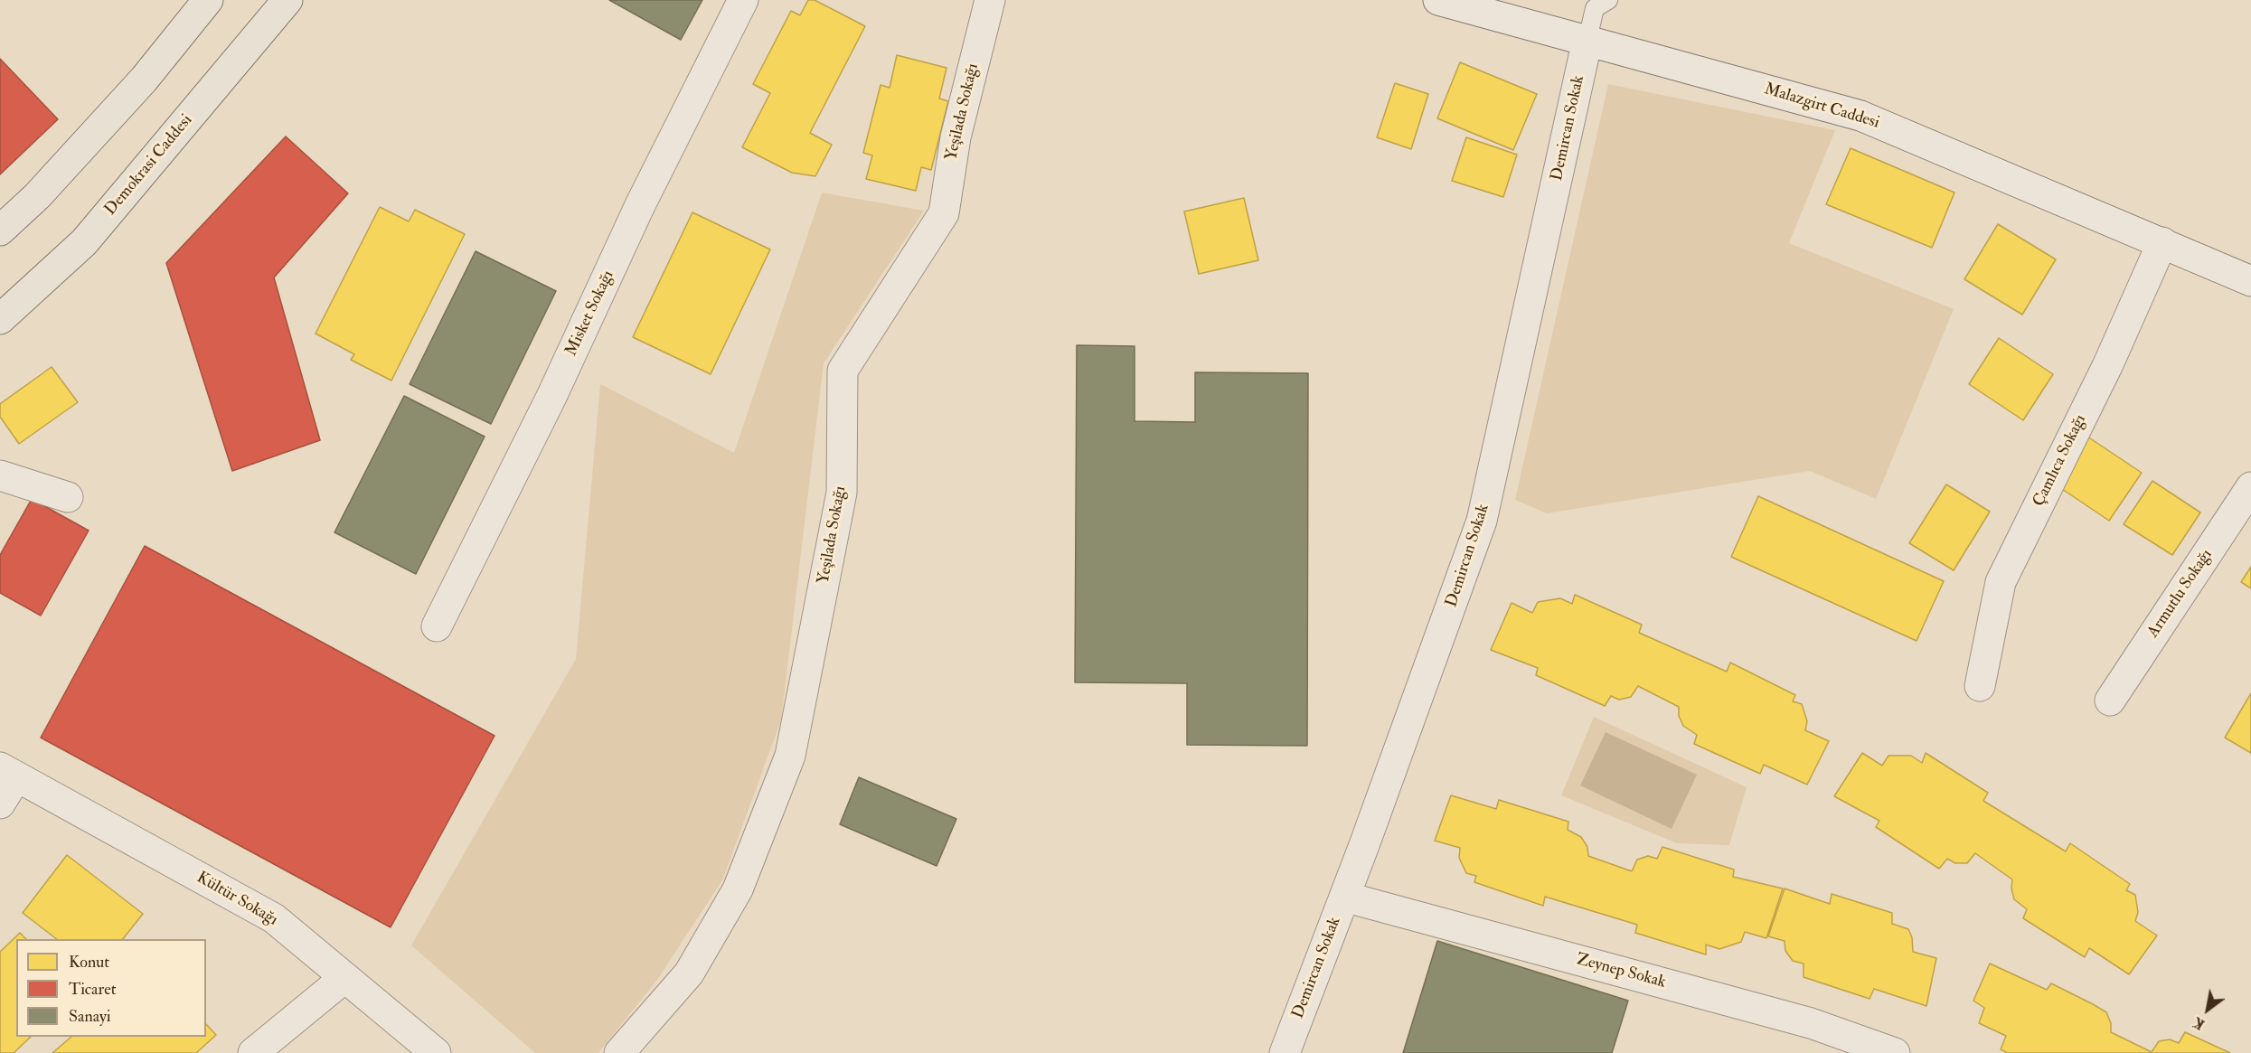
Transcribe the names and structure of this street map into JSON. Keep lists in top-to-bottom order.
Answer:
{
  "streets": {
    "main road": ["Demokrasi Caddesi"],
    "street": [
      "Malazgirt Caddesi",
      "Yeşilada Sokağı",
      "Demircan Sokak",
      "Misket Sokağı",
      "Çamlıca Sokağı",
      "Armutlu Sokağı",
      "Kültür Sokağı",
      "Zeynep Sokak"
    ]
  },
  "crossings": [
    ["Malazgirt Caddesi", "Demircan Sokak"],
    ["Malazgirt Caddesi", "Çamlıca Sokağı"],
    ["Demircan Sokak", "Zeynep Sokak"]
  ],
  "legend": ["Konut", "Ticaret", "Sanayi"],
  "north": "bottom left"
}
